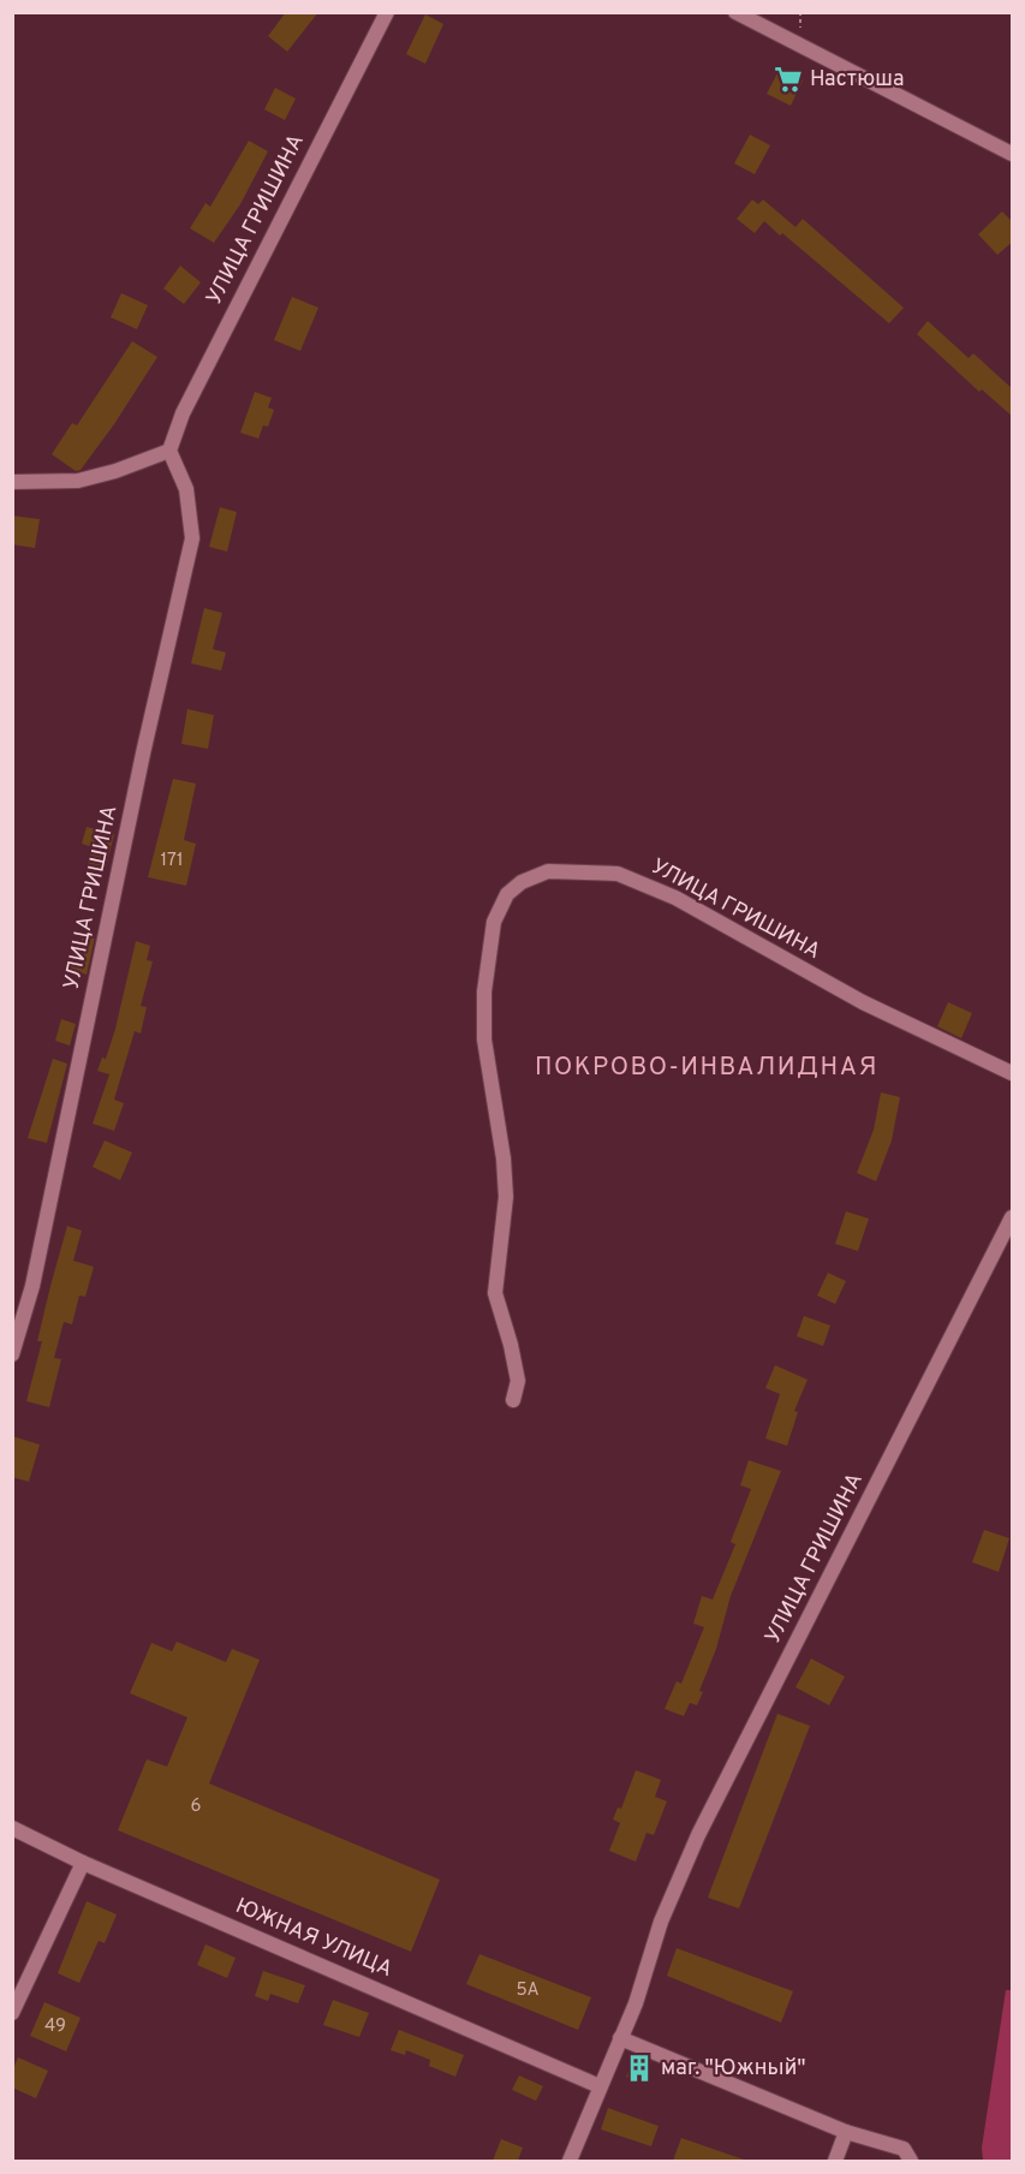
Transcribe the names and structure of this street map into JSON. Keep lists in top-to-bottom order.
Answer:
{
  "streets": {
    "street": ["УЛИЦА ГРИШИНА", "ЮЖНАЯ УЛИЦА"]
  },
  "crossings": [
    ["УЛИЦА ГРИШИНА", "ЮЖНАЯ УЛИЦА"]
  ],
  "districts": ["ПОКРОВО-ИНВАЛИДНАЯ"],
  "places": {
    "supermarket": ["Настюша"],
    "building": ["маг. \"Южный\""]
  },
  "house_numbers": [
    "171",
    "6",
    "5А",
    "49"
  ]
}
